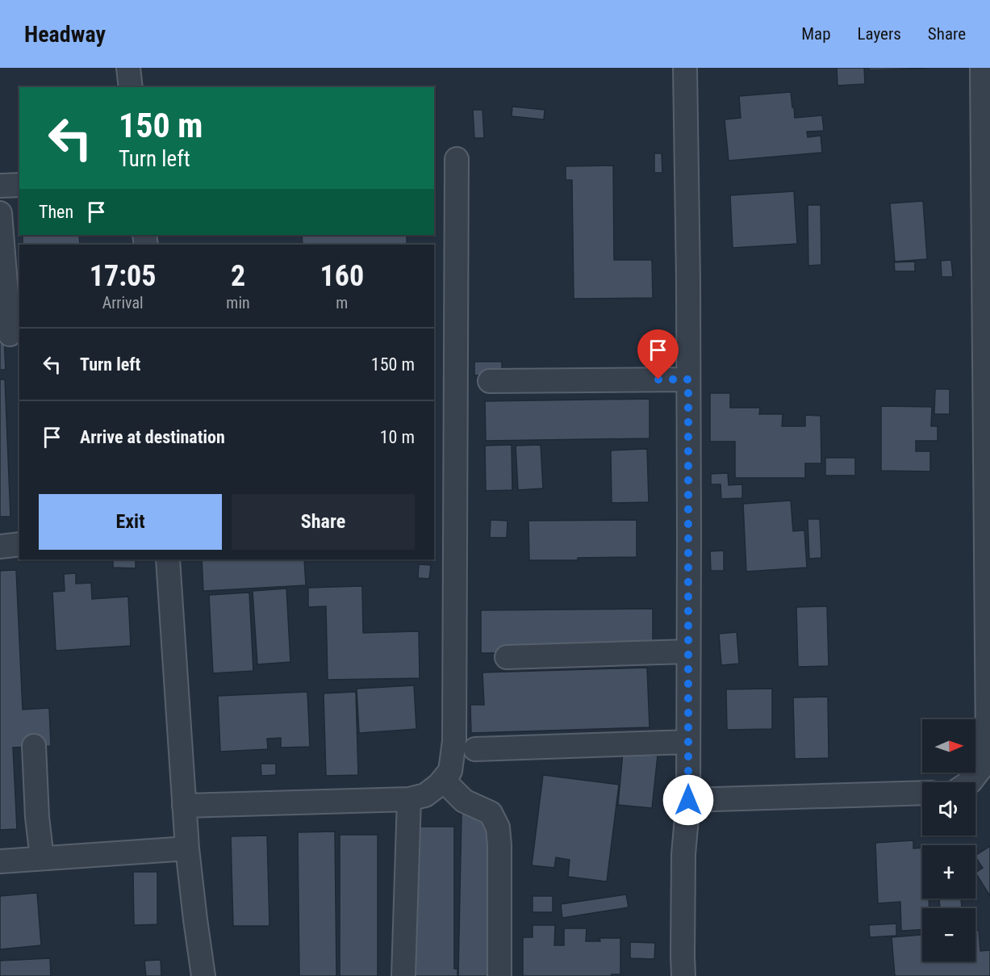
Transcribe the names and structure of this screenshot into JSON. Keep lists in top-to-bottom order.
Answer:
{
  "north": "right",
  "page": {
    "header": "Headway",
    "nav": ["Map", "Layers", "Share"],
    "turn": ["150 m", "Turn left"],
    "then": "Then",
    "eta": [
      "17:05",
      "Arrival",
      "2",
      "min",
      "160",
      "m"
    ],
    "list": [
      {
        "name": "Turn left",
        "value": "150 m"
      },
      {
        "name": "Arrive at destination",
        "value": "10 m"
      }
    ],
    "buttons": ["Exit", "Share"],
    "map_buttons": ["+", "−"]
  }
}
